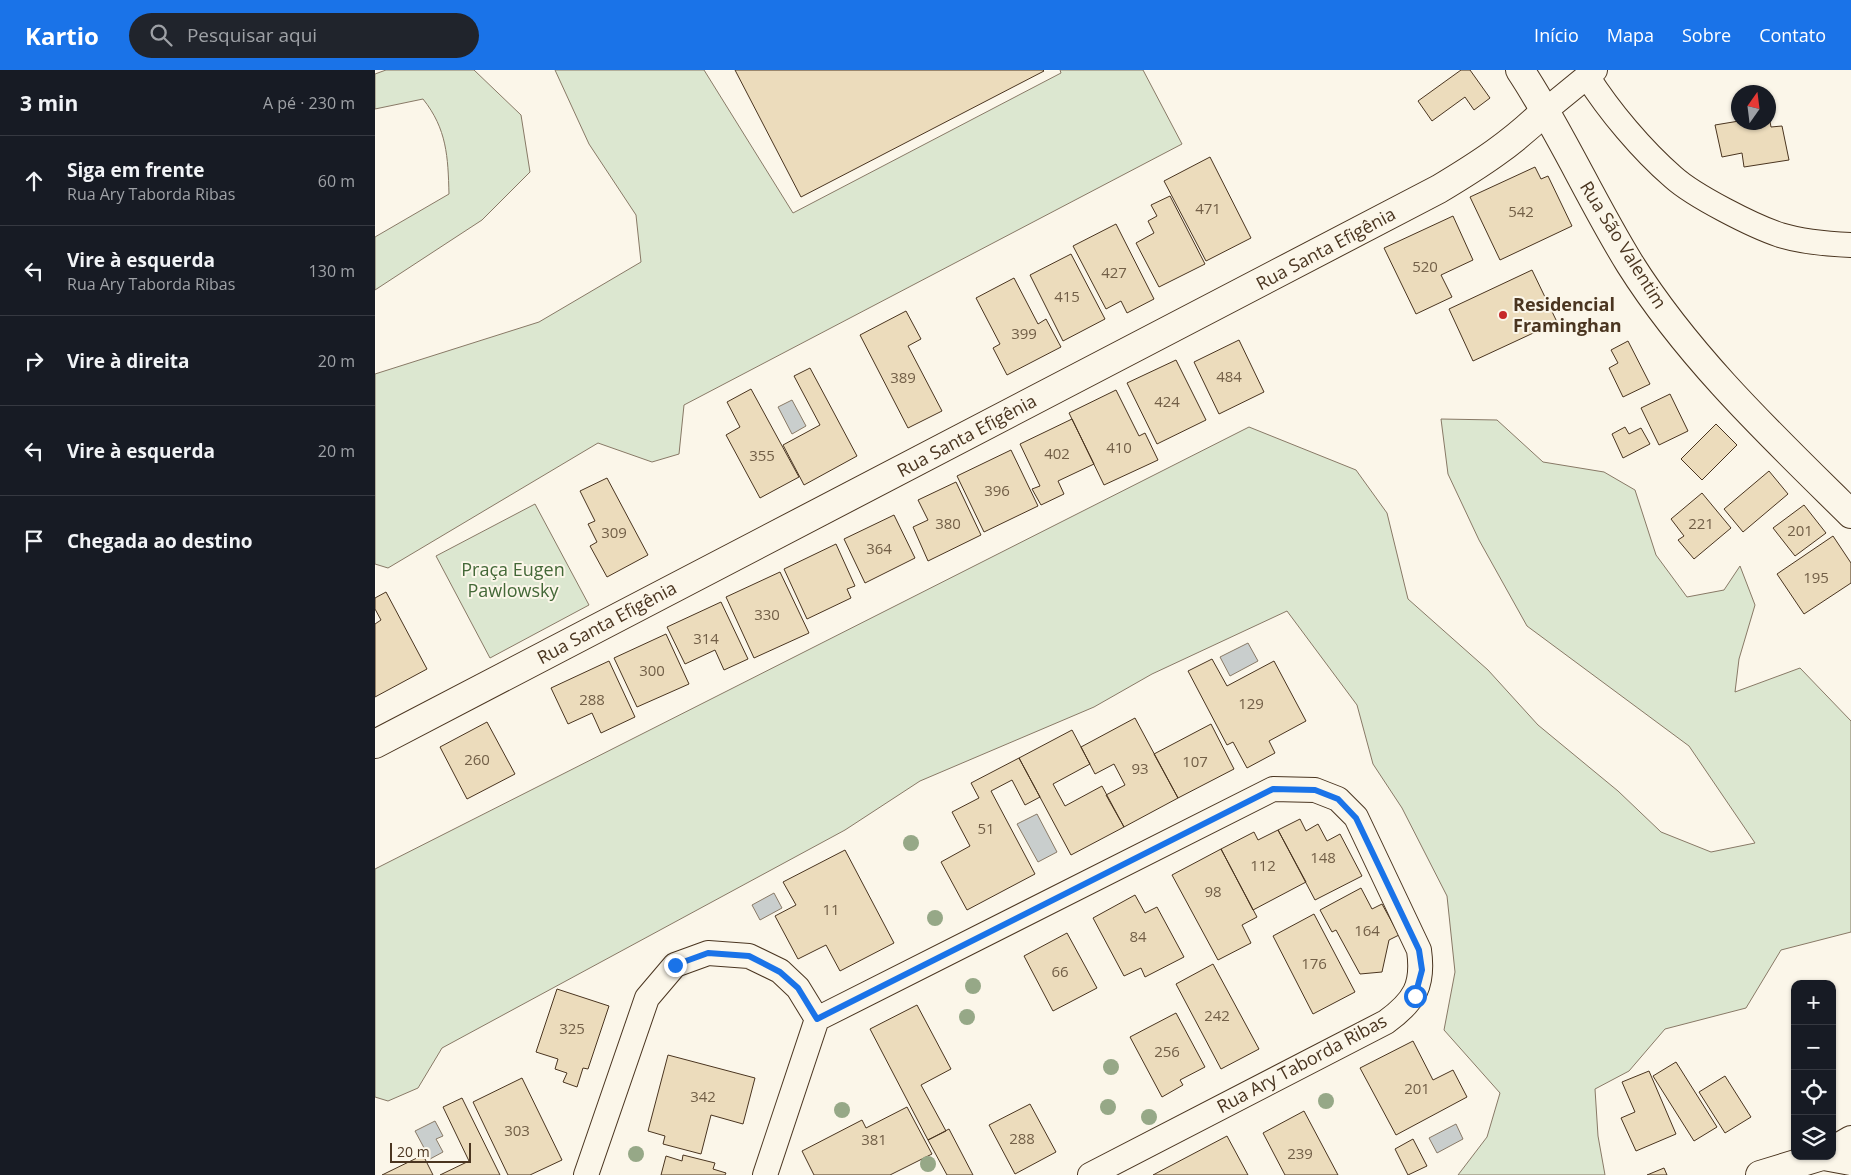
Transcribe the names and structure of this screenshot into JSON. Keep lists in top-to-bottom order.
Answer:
{
  "streets": {
    "street": ["Rua São Valentim", "Rua Santa Efigênia", "Rua Ary Taborda Ribas"]
  },
  "crossings": [
    ["Rua São Valentim", "Rua Santa Efigênia"]
  ],
  "parks": ["Praça Eugen Pawlowsky"],
  "places": ["Residencial Framinghan"],
  "house_numbers": [
    "471",
    "542",
    "520",
    "427",
    "415",
    "399",
    "484",
    "389",
    "424",
    "410",
    "402",
    "355",
    "396",
    "380",
    "221",
    "201",
    "309",
    "364",
    "195",
    "330",
    "314",
    "300",
    "288",
    "129",
    "260",
    "107",
    "93",
    "51",
    "148",
    "112",
    "98",
    "11",
    "164",
    "84",
    "176",
    "66",
    "242",
    "325",
    "256",
    "201",
    "342",
    "303",
    "288",
    "381",
    "239"
  ],
  "scale_bar": "20 m",
  "north": "top",
  "page": {
    "header": "Kartio",
    "search": "Pesquisar aqui",
    "nav": [
      "Início",
      "Mapa",
      "Sobre",
      "Contato"
    ],
    "heading": ["3 min", "A pé · 230 m"],
    "list": [
      ["Siga em frente", "Rua Ary Taborda Ribas", "60 m"],
      ["Vire à esquerda", "Rua Ary Taborda Ribas", "130 m"],
      ["Vire à direita", "20 m"],
      ["Vire à esquerda", "20 m"],
      "Chegada ao destino"
    ],
    "map_buttons": ["+", "−"],
    "scale": "20 m"
  }
}
